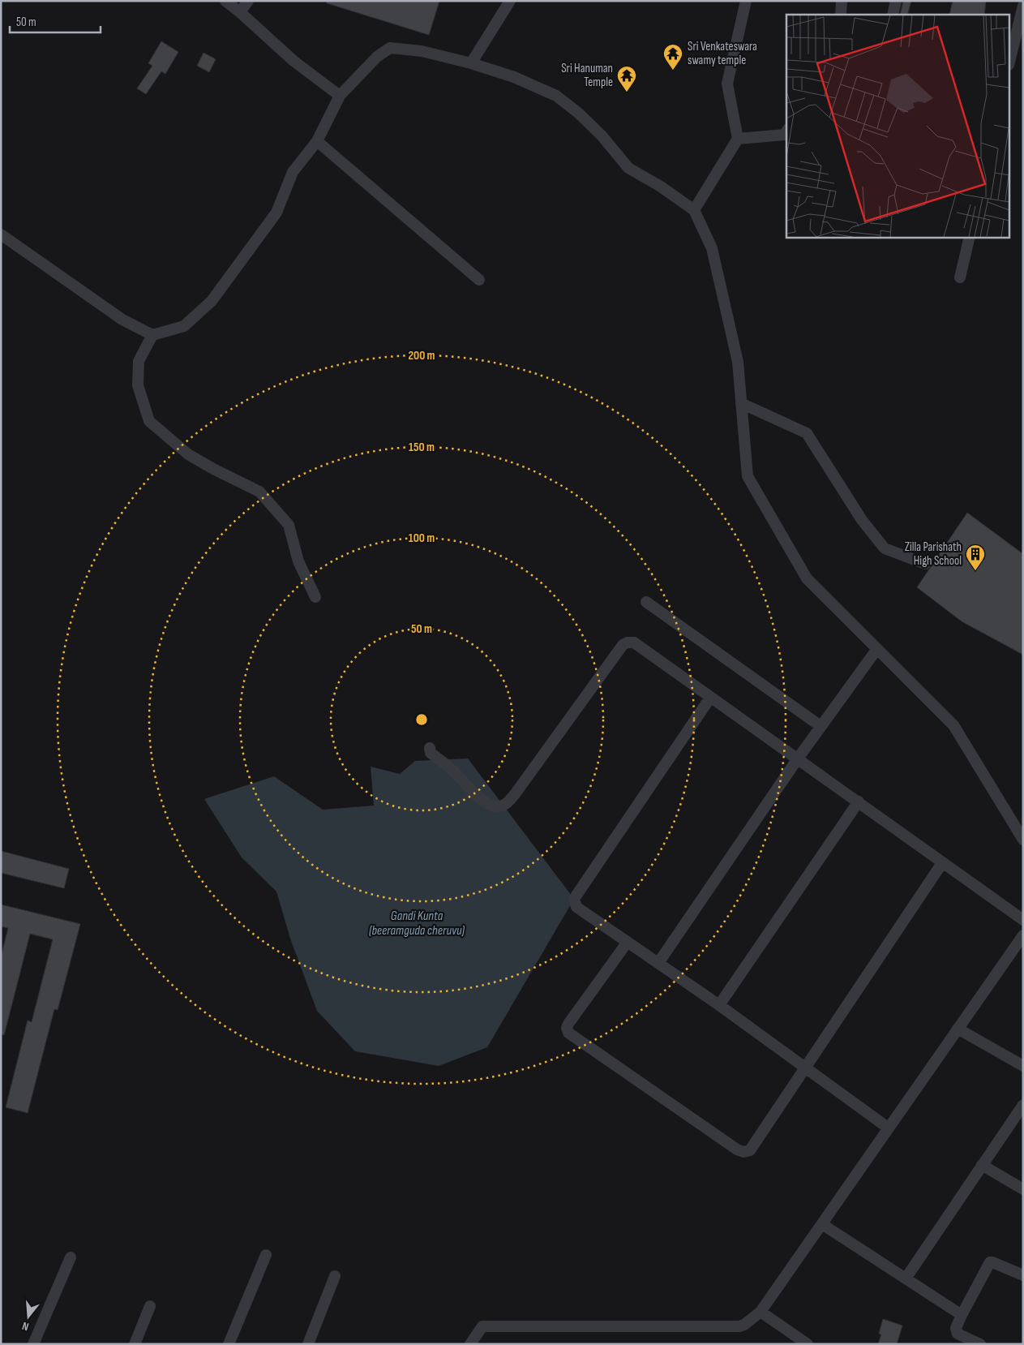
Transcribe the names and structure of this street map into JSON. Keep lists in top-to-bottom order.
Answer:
{
  "water": ["Gandi Kunta (beeramguda cheruvu)"],
  "places": {
    "temple": ["Sri Venkateswara swamy temple", "Sri Hanuman Temple"],
    "building": ["Zilla Parishath High School"]
  },
  "scale_bar": "50 m",
  "north": "bottom",
  "rings": [
    "200 m",
    "150 m",
    "100 m",
    "50 m"
  ]
}
